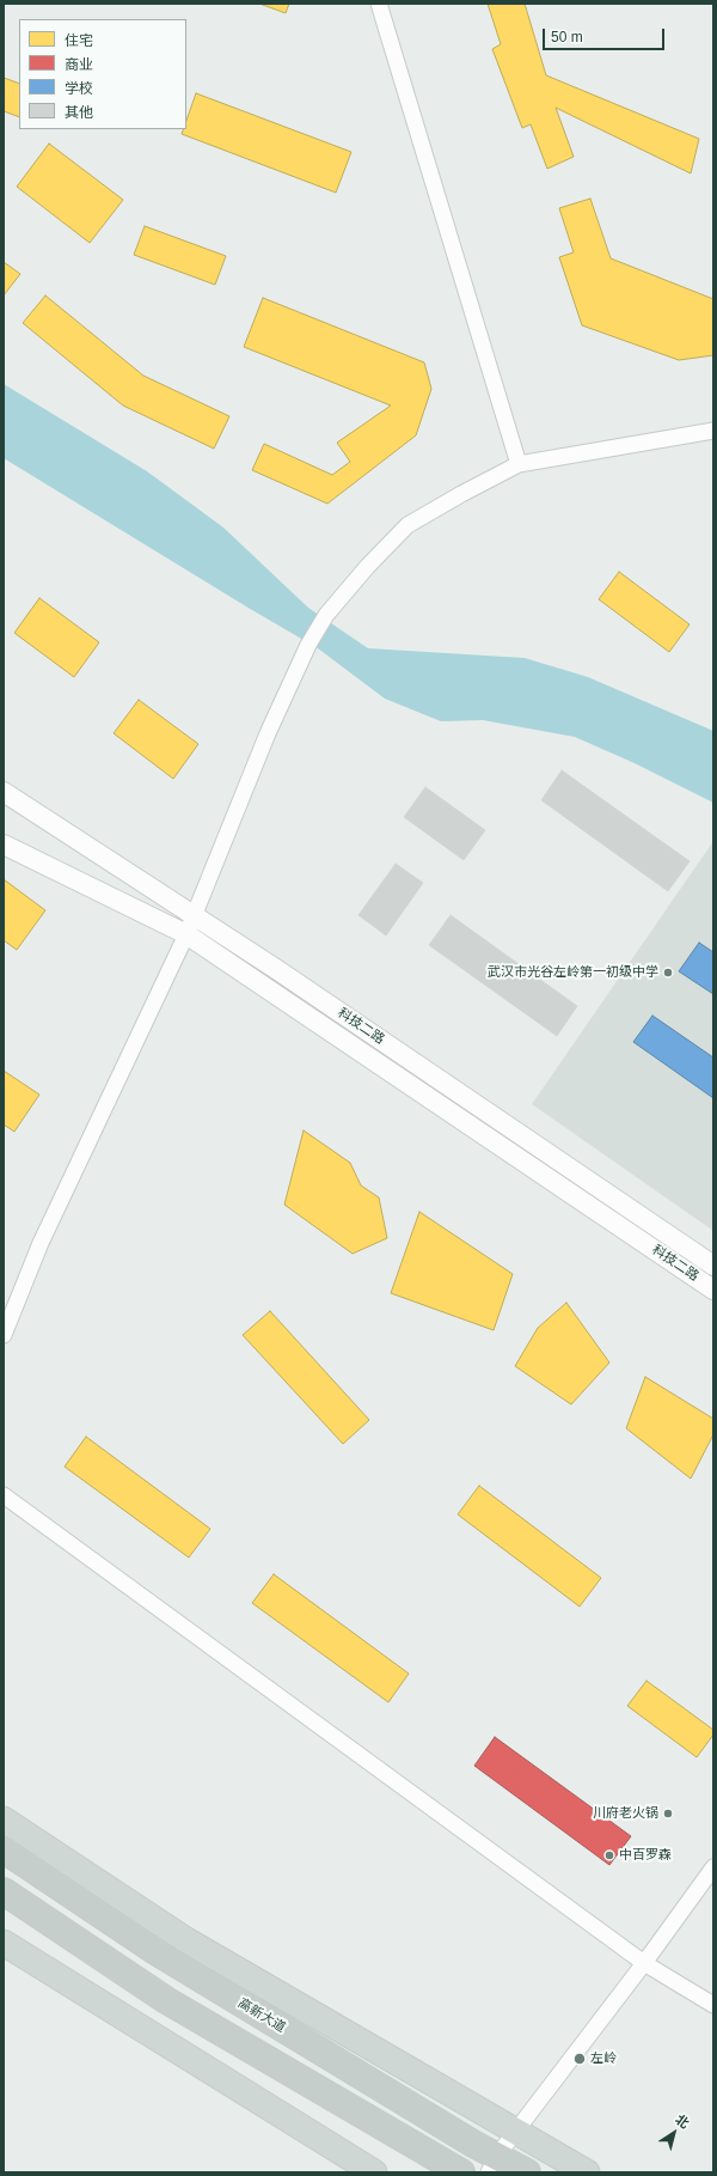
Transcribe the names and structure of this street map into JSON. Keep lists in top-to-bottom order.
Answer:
{
  "streets": {
    "highway": ["高新大道"],
    "street": ["科技二路"]
  },
  "places": [
    "武汉市光谷左岭第一初级中学",
    "川府老火锅",
    "中百罗森",
    "左岭"
  ],
  "legend": [
    "住宅",
    "商业",
    "学校",
    "其他"
  ],
  "scale_bar": "50 m",
  "north": "top right"
}
